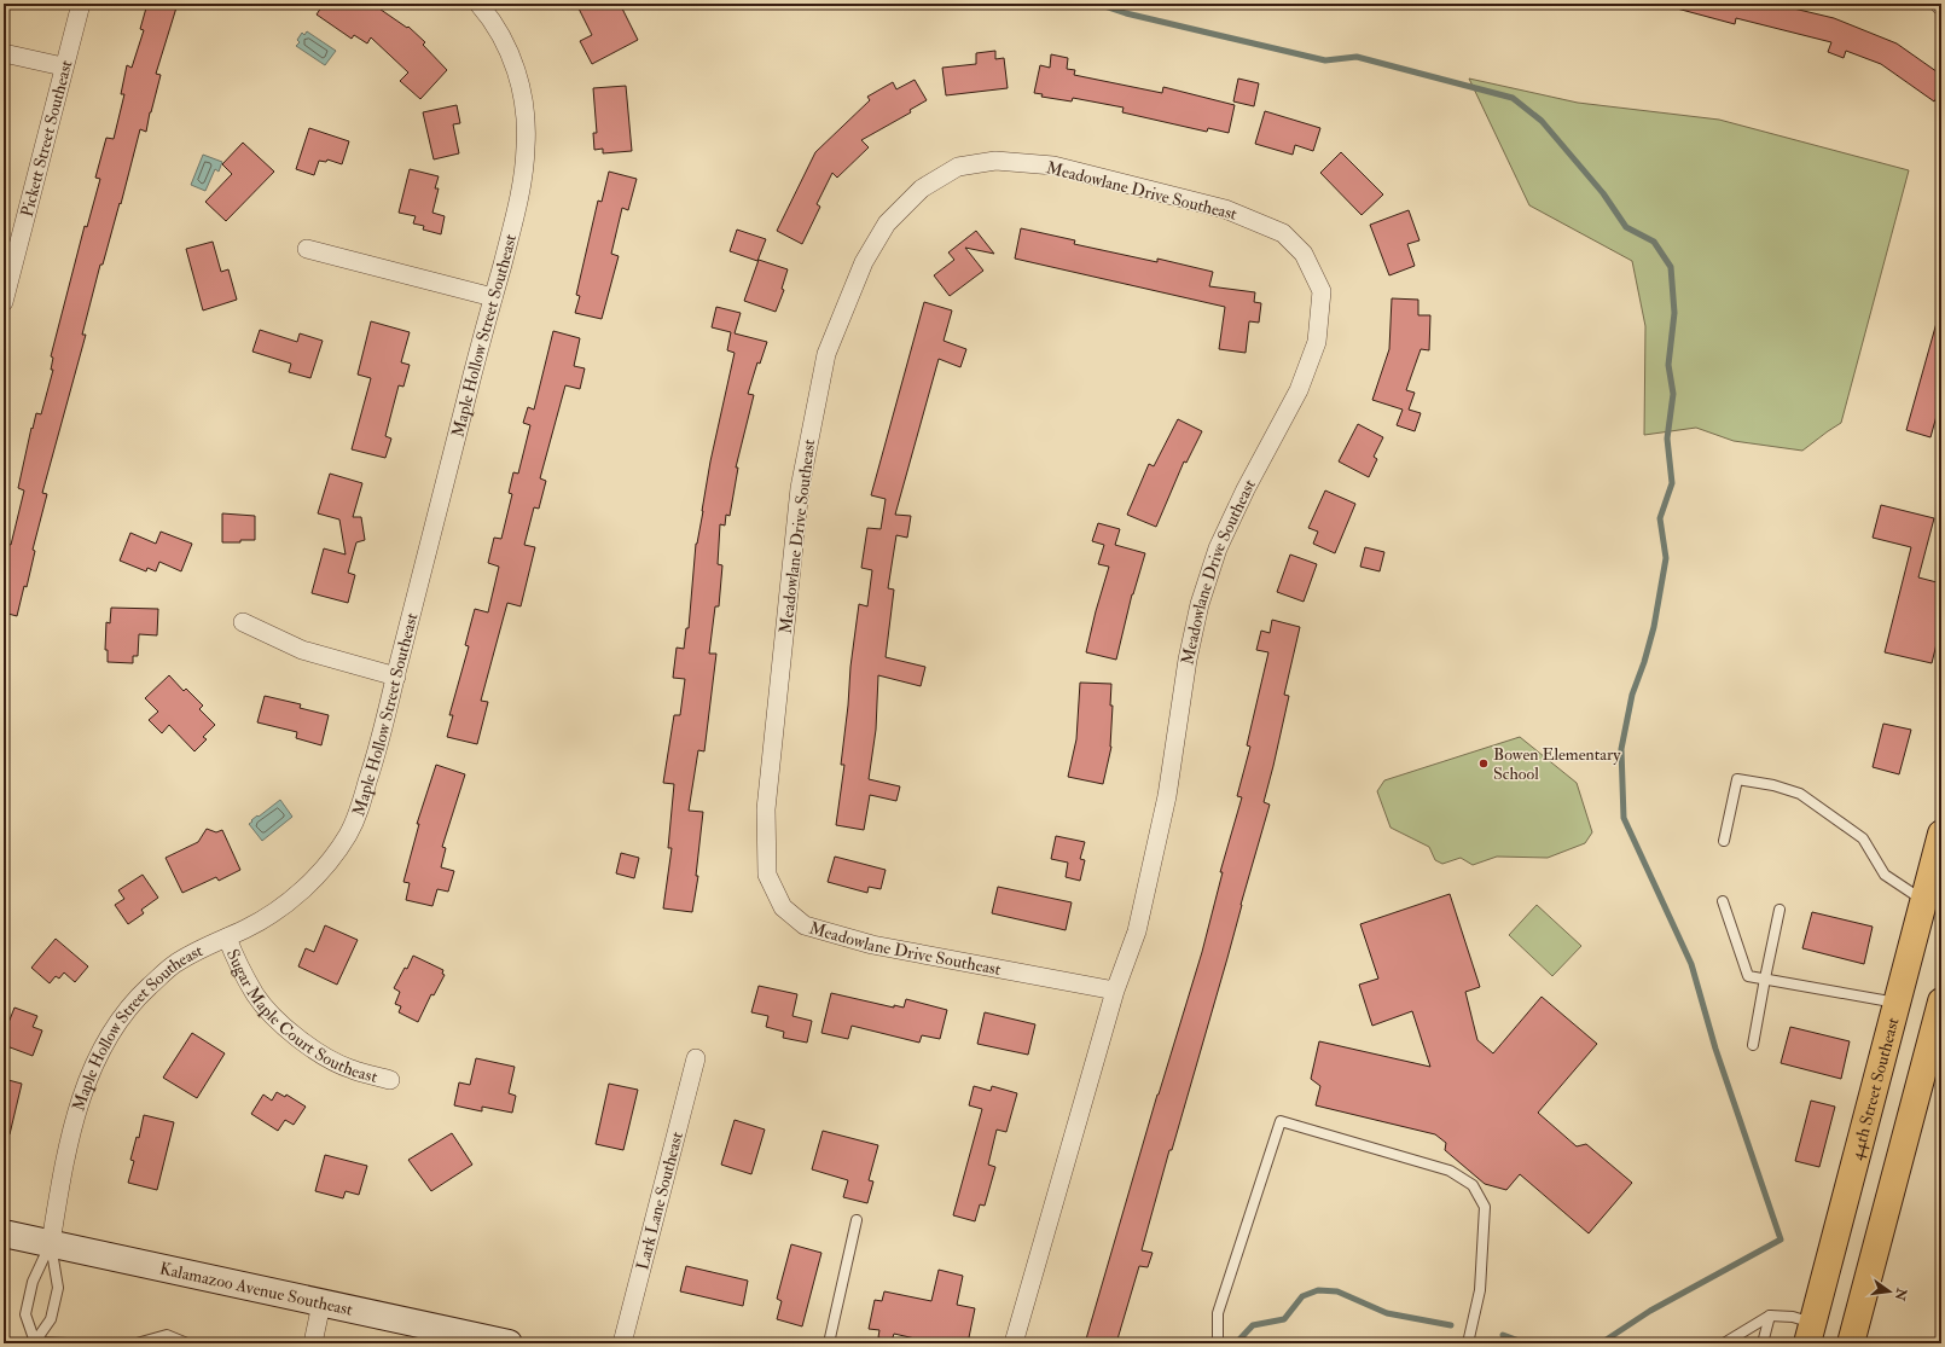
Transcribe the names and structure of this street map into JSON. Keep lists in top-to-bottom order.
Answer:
{
  "streets": {
    "main road": ["44th Street Southeast", "Kalamazoo Avenue Southeast"],
    "street": [
      "Pickett Street Southeast",
      "Meadowlane Drive Southeast",
      "Maple Hollow Street Southeast",
      "Sugar Maple Court Southeast",
      "Lark Lane Southeast"
    ]
  },
  "crossings": [
    ["Maple Hollow Street Southeast", "Sugar Maple Court Southeast"],
    ["Maple Hollow Street Southeast", "Kalamazoo Avenue Southeast"]
  ],
  "places": ["Bowen Elementary School"],
  "north": "right"
}
